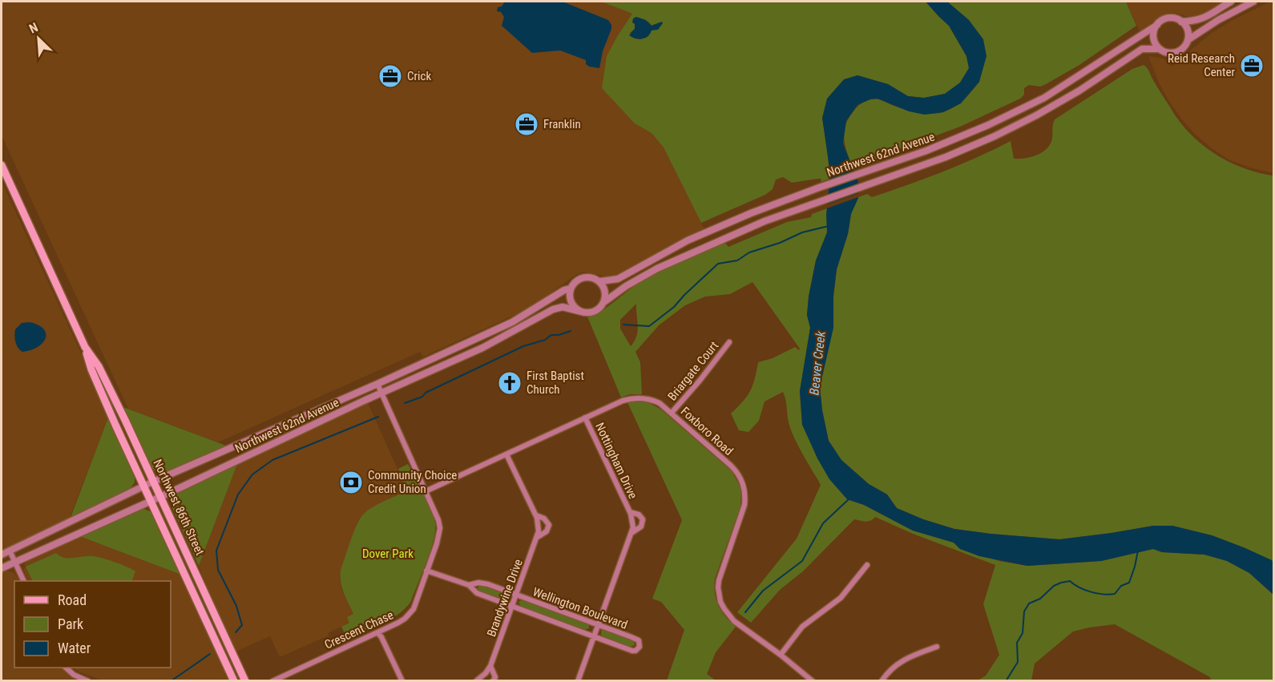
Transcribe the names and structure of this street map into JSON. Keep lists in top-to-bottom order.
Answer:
{
  "streets": {
    "main road": ["Northwest 86th Street"],
    "street": [
      "Northwest 62nd Avenue",
      "Briargate Court",
      "Foxboro Road",
      "Nottingham Drive",
      "Brandywine Drive",
      "Wellington Boulevard",
      "Crescent Chase"
    ]
  },
  "crossings": [
    ["Northwest 62nd Avenue", "Northwest 86th Street"],
    ["Northwest 62nd Avenue", "Crescent Chase"],
    ["Briargate Court", "Foxboro Road"],
    ["Foxboro Road", "Nottingham Drive"],
    ["Foxboro Road", "Brandywine Drive"],
    ["Foxboro Road", "Crescent Chase"],
    ["Nottingham Drive", "Wellington Boulevard"],
    ["Brandywine Drive", "Wellington Boulevard"],
    ["Wellington Boulevard", "Crescent Chase"]
  ],
  "water": ["Beaver Creek"],
  "parks": ["Dover Park"],
  "places": {
    "office": ["Reid Research Center", "Crick", "Franklin"],
    "church": ["First Baptist Church"],
    "bank": ["Community Choice Credit Union"]
  },
  "legend": ["Road", "Park", "Water"],
  "north": "top left"
}
